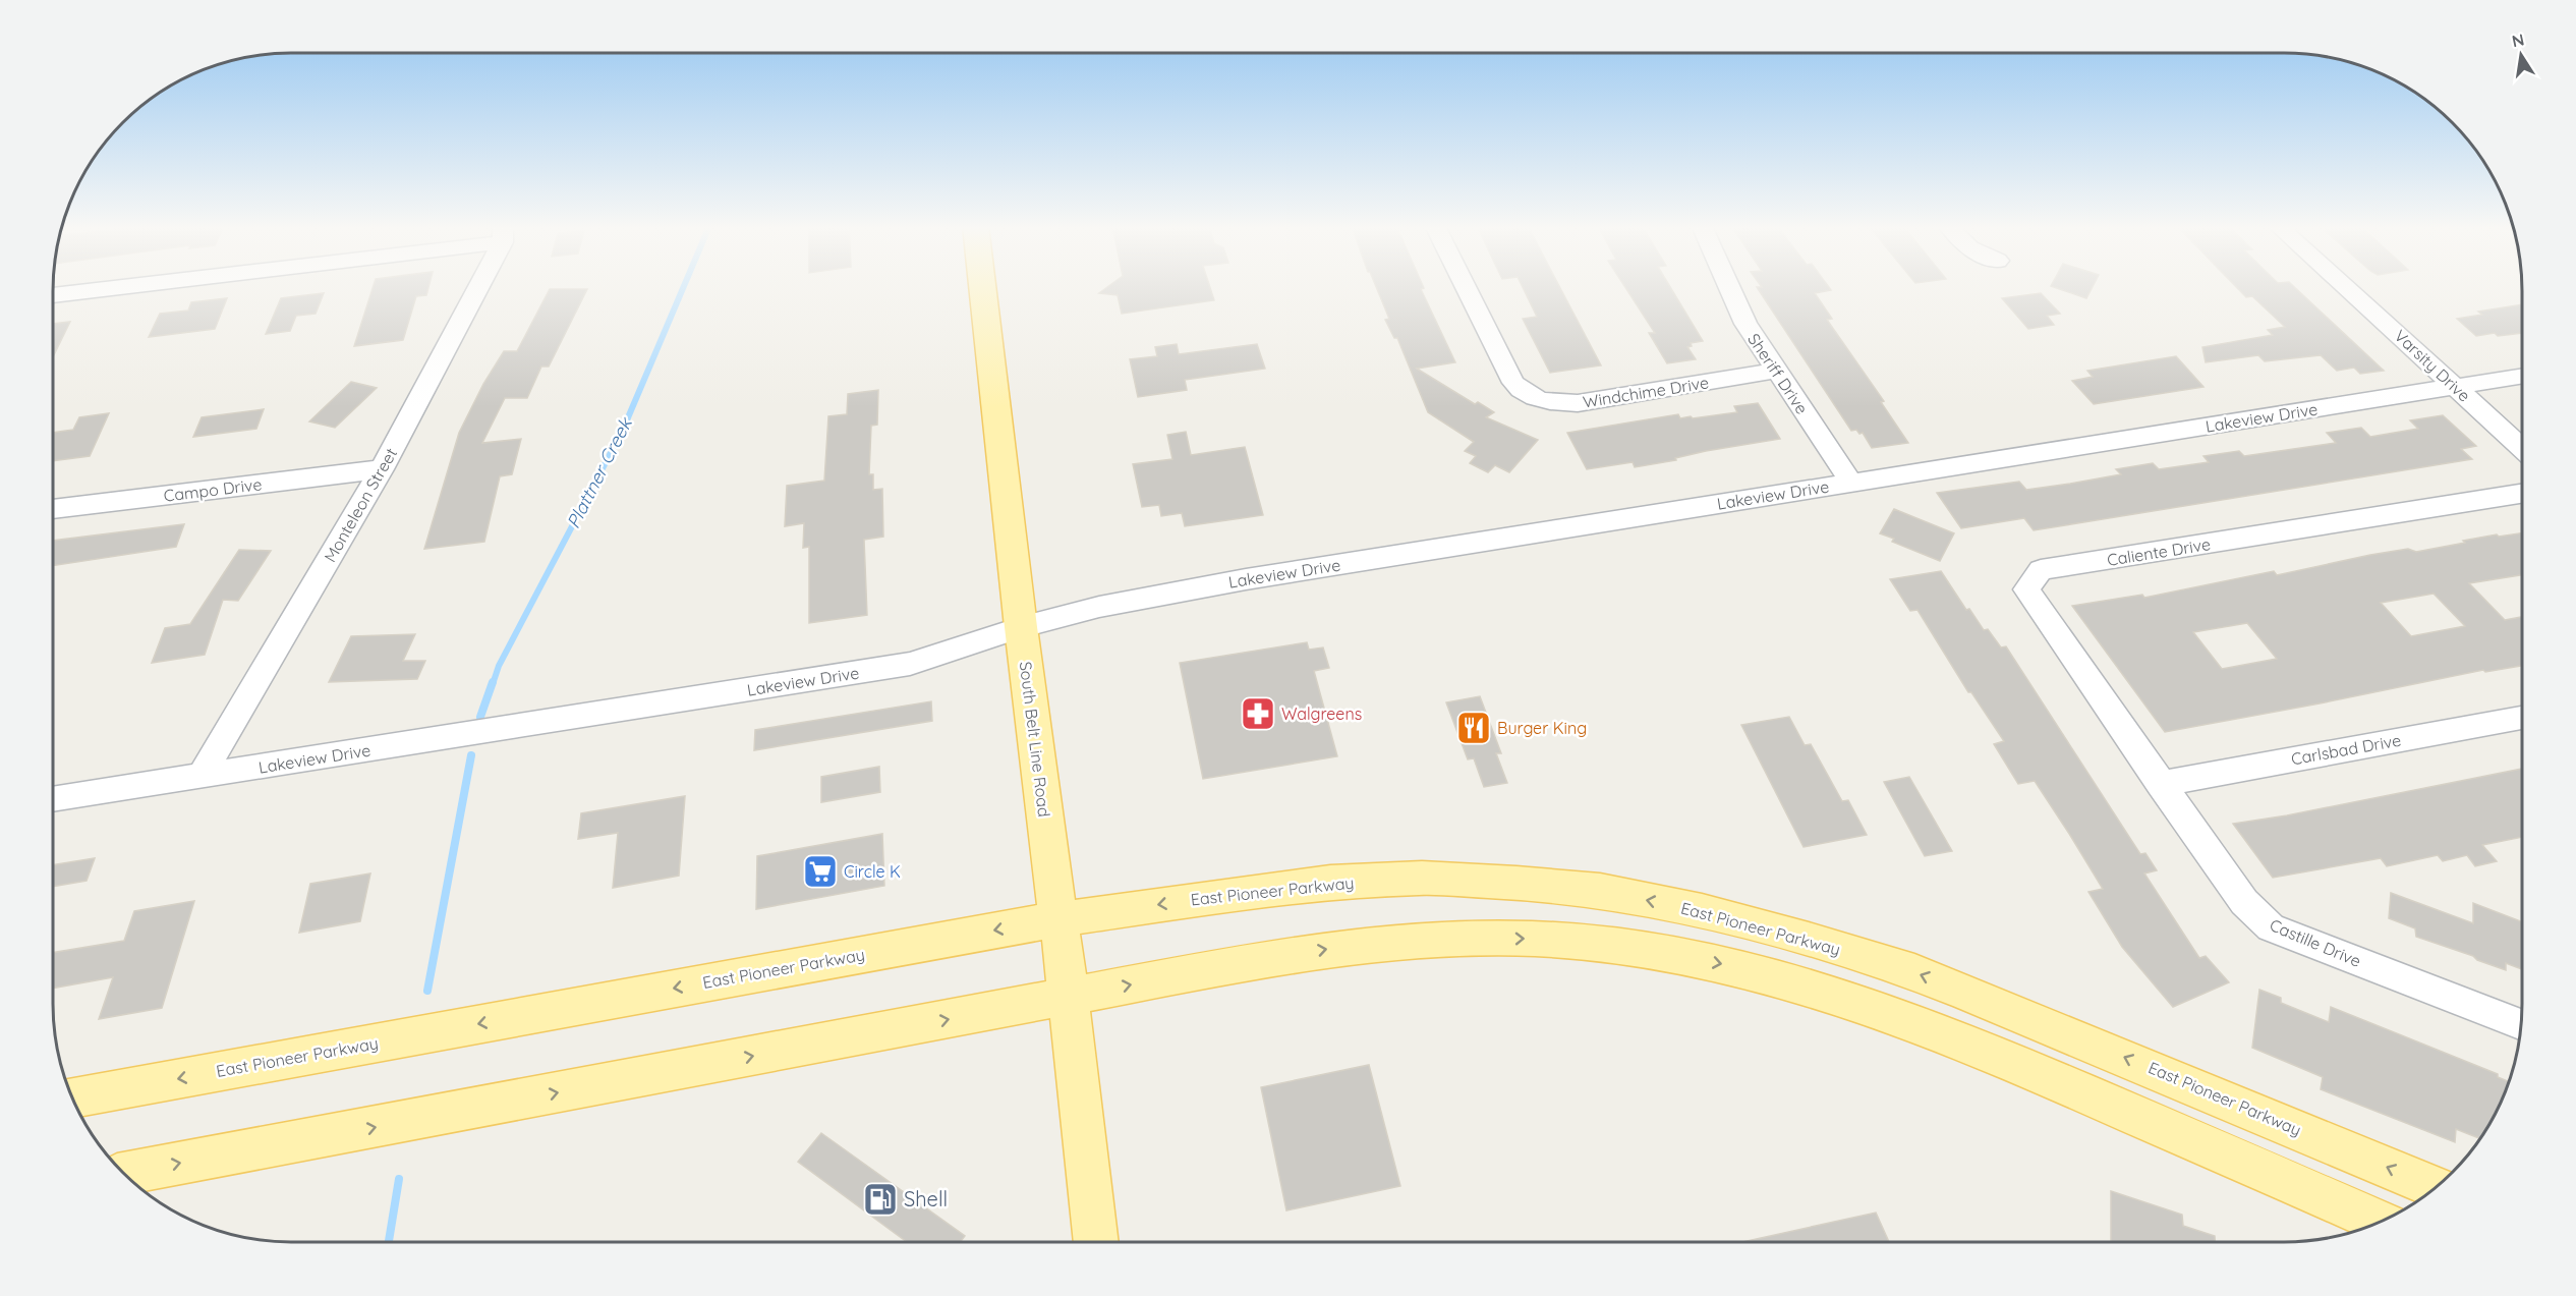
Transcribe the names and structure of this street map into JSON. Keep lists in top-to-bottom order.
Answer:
{
  "streets": {
    "main road": ["South Belt Line Road", "East Pioneer Parkway"],
    "street": [
      "Varsity Drive",
      "Sheriff Drive",
      "Windchime Drive",
      "Lakeview Drive",
      "Campo Drive",
      "Monteleon Street",
      "Caliente Drive",
      "Carlsbad Drive",
      "Castille Drive"
    ]
  },
  "crossings": [
    ["Varsity Drive", "Lakeview Drive"],
    ["Sheriff Drive", "Windchime Drive"],
    ["Sheriff Drive", "Lakeview Drive"],
    ["Lakeview Drive", "Monteleon Street"],
    ["Lakeview Drive", "South Belt Line Road"],
    ["Campo Drive", "Monteleon Street"],
    ["Caliente Drive", "Carlsbad Drive"],
    ["Caliente Drive", "Castille Drive"],
    ["South Belt Line Road", "East Pioneer Parkway"],
    ["Carlsbad Drive", "Castille Drive"]
  ],
  "water": ["Plattner Creek"],
  "places": {
    "pharmacy": ["Walgreens"],
    "restaurant": ["Burger King"],
    "supermarket": ["Circle K"],
    "fuel station": ["Shell"]
  },
  "north": "top"
}
